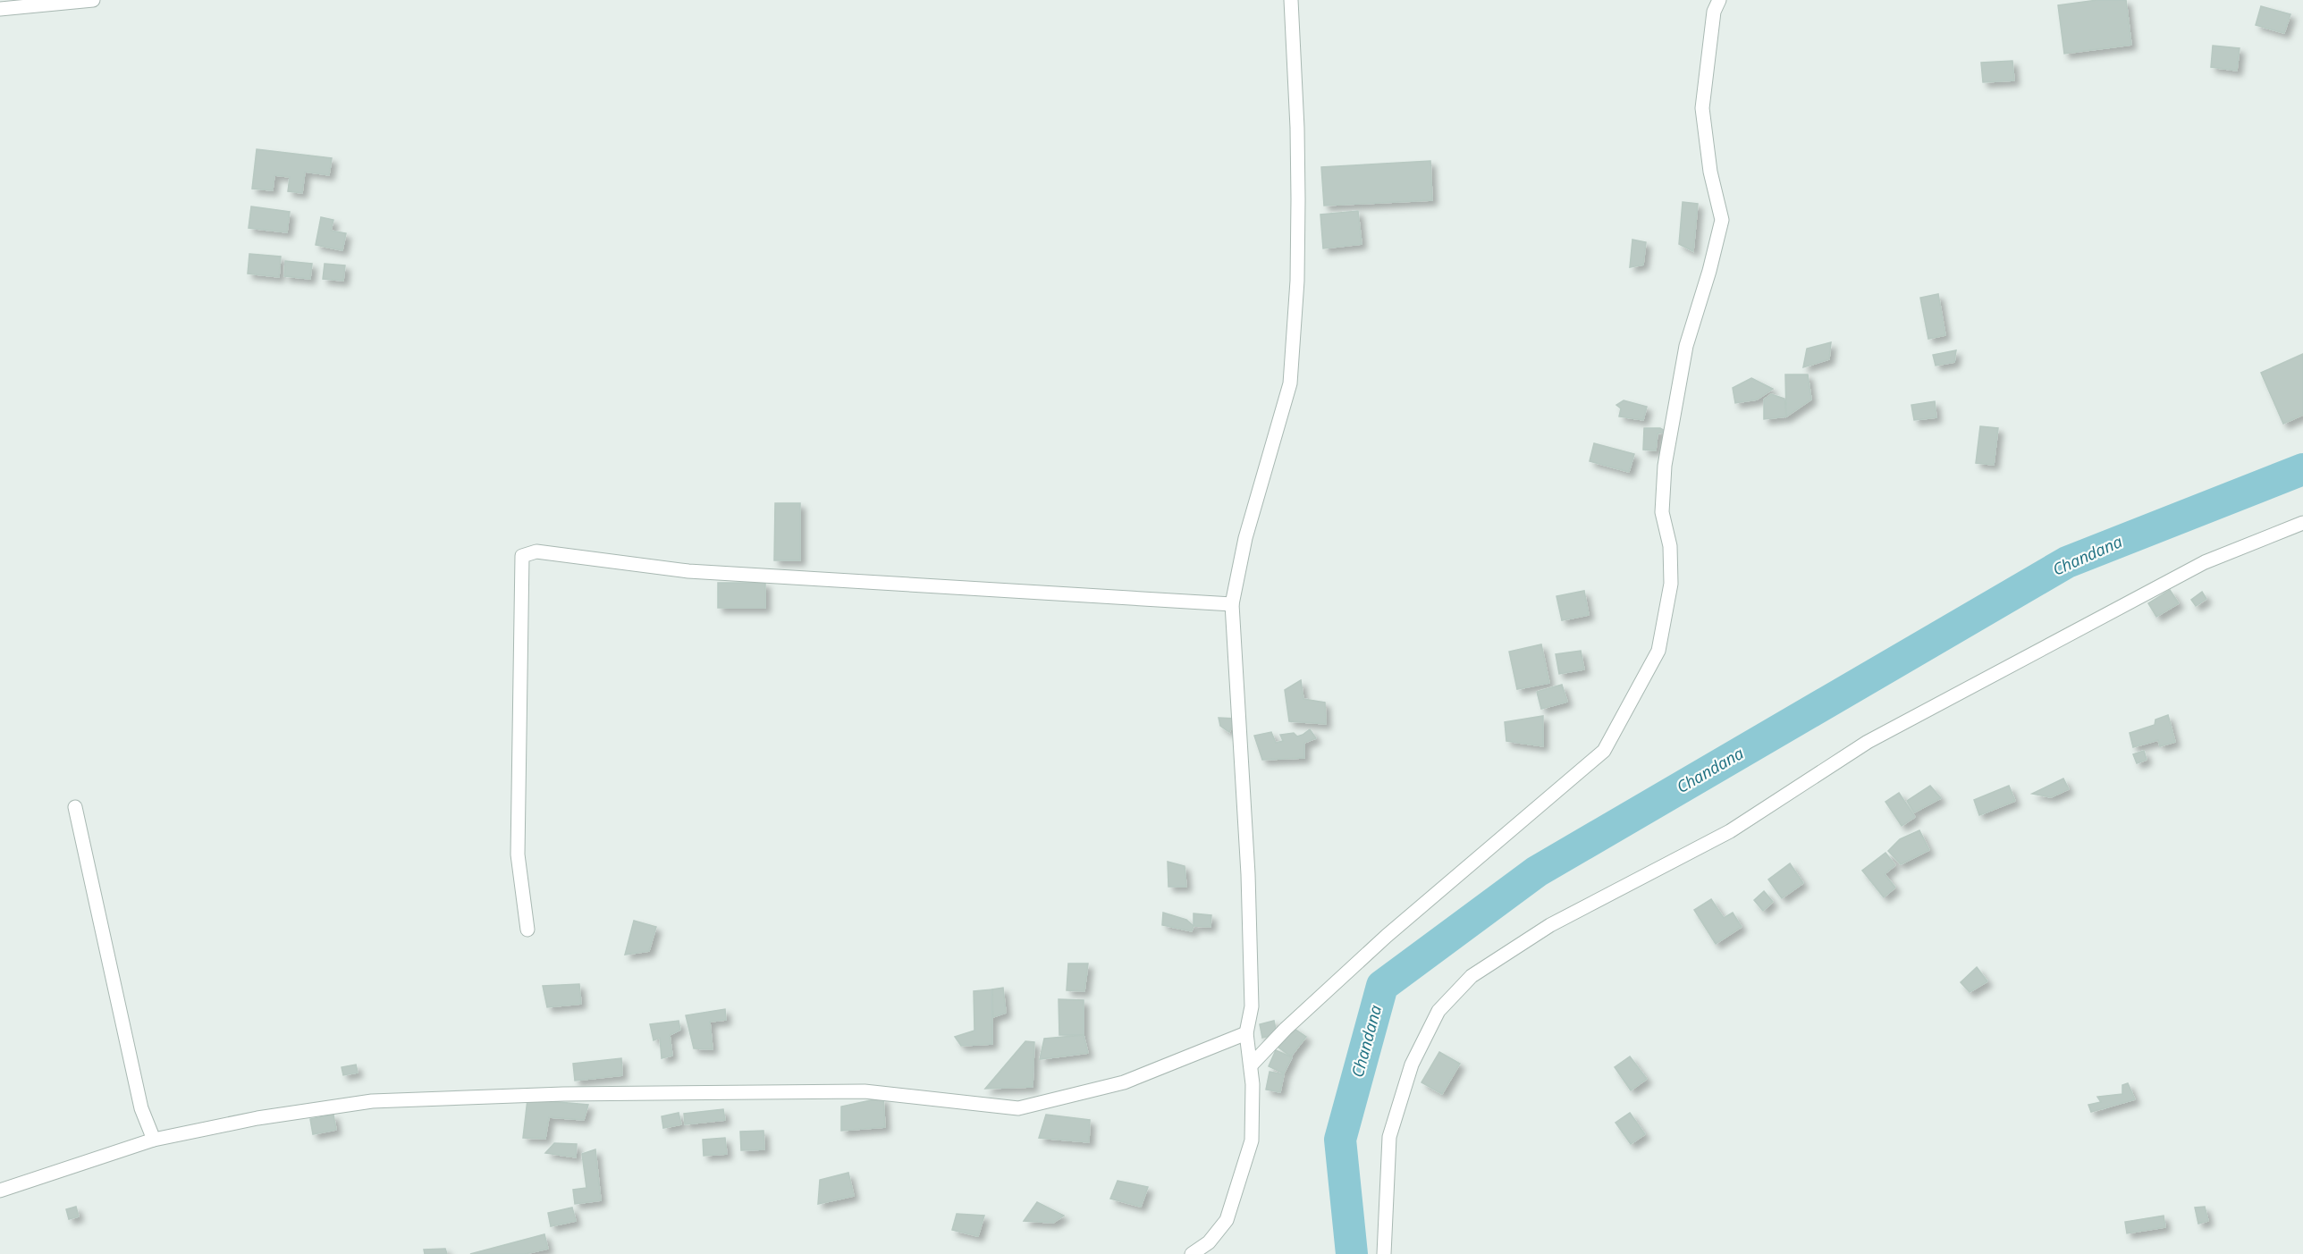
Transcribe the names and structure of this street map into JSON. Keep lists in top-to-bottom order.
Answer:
{
  "water": ["Chandana"]
}
